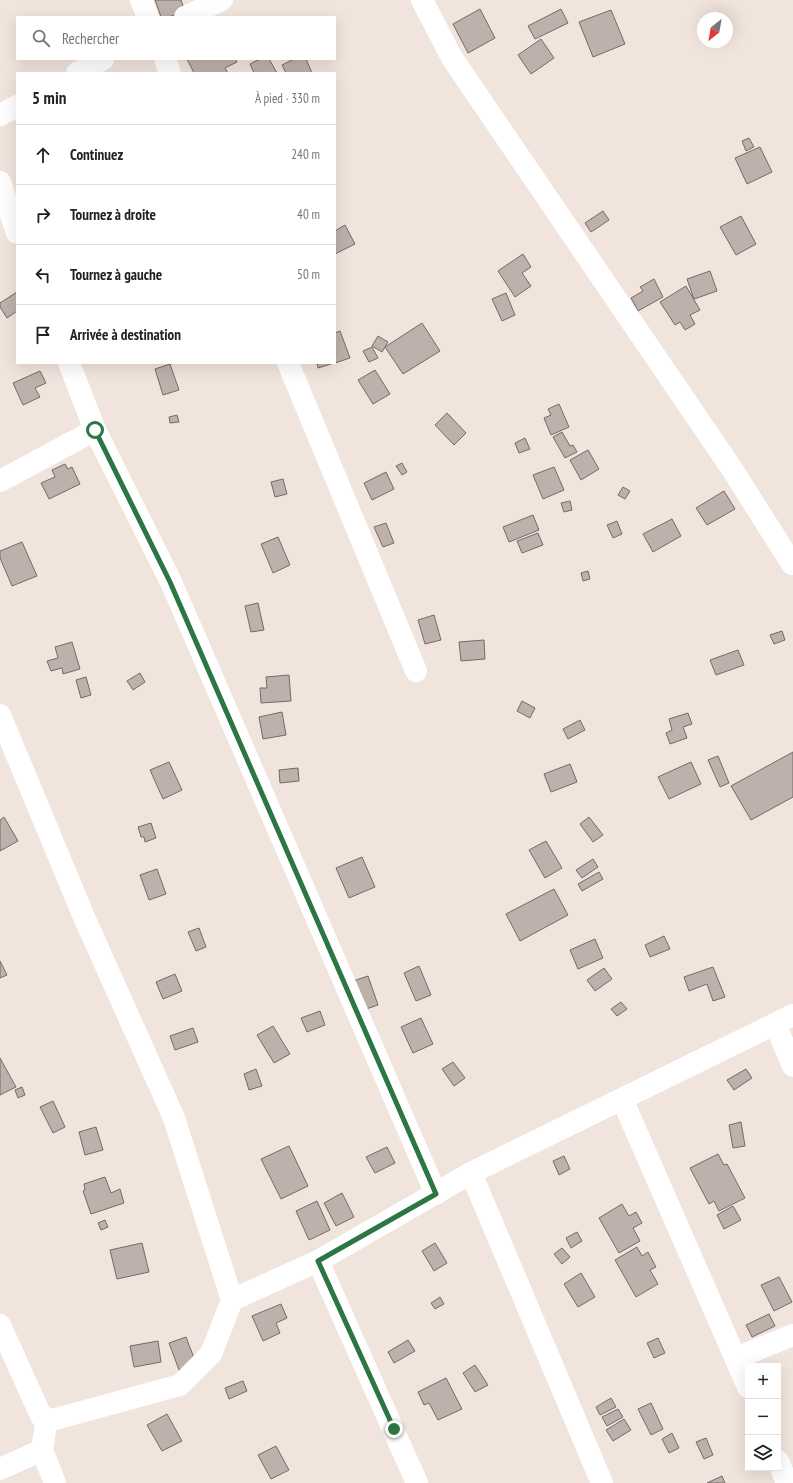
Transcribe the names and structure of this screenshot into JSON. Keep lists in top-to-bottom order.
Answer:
{
  "north": "bottom left",
  "page": {
    "search": "Rechercher",
    "heading": ["5 min", "À pied · 330 m"],
    "list": [
      ["Continuez", "240 m"],
      ["Tournez à droite", "40 m"],
      ["Tournez à gauche", "50 m"],
      "Arrivée à destination"
    ],
    "map_buttons": ["+", "−"]
  }
}
